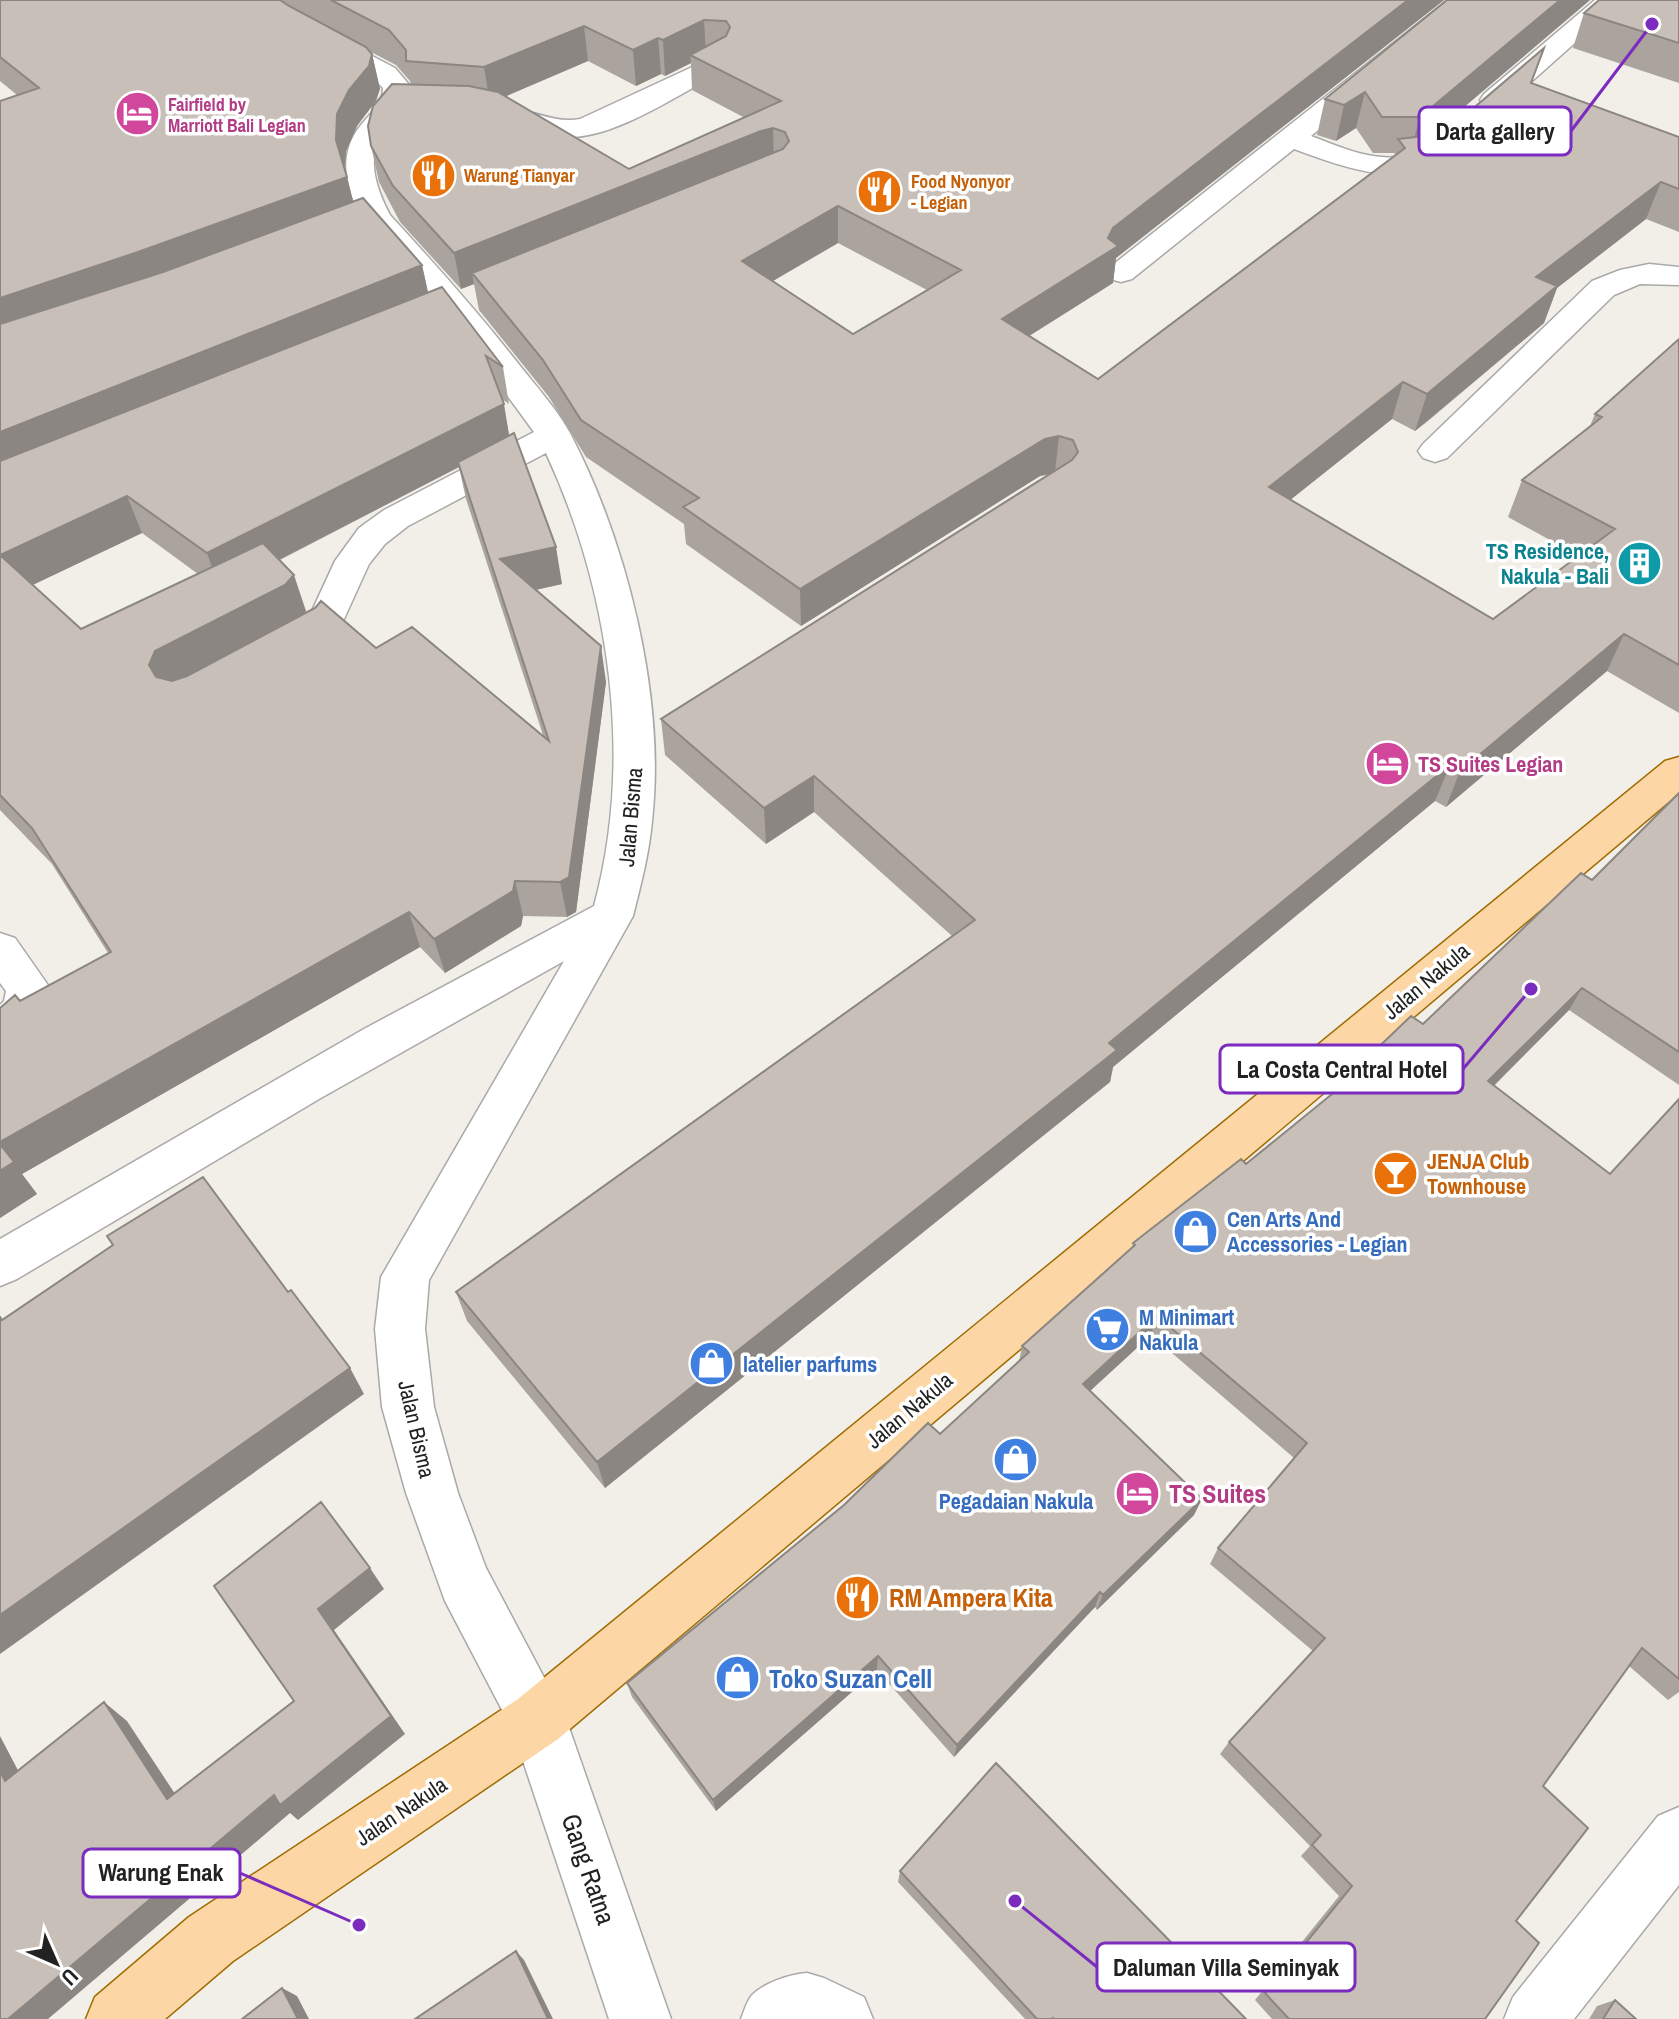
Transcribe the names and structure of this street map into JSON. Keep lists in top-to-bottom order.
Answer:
{
  "streets": {
    "main road": ["Jalan Nakula"],
    "street": ["Jalan Bisma", "Gang Ratna"]
  },
  "crossings": [
    ["Jalan Bisma", "Jalan Nakula"],
    ["Jalan Bisma", "Gang Ratna"],
    ["Jalan Nakula", "Gang Ratna"]
  ],
  "places": {
    "other": [
      "Darta gallery",
      "La Costa Central Hotel",
      "Daluman Villa Seminyak",
      "Warung Enak"
    ],
    "hotel": ["Fairfield by Marriott Bali Legian", "TS Suites Legian", "TS Suites"],
    "restaurant": ["Warung Tianyar", "Food Nyonyor - Legian", "RM Ampera Kita"],
    "building": ["TS Residence, Nakula - Bali"],
    "bar": ["JENJA Club Townhouse"],
    "shop": [
      "Cen Arts And Accessories - Legian",
      "latelier parfums",
      "Pegadaian Nakula",
      "Toko Suzan Cell"
    ],
    "supermarket": ["M Minimart Nakula"]
  },
  "north": "bottom right"
}
